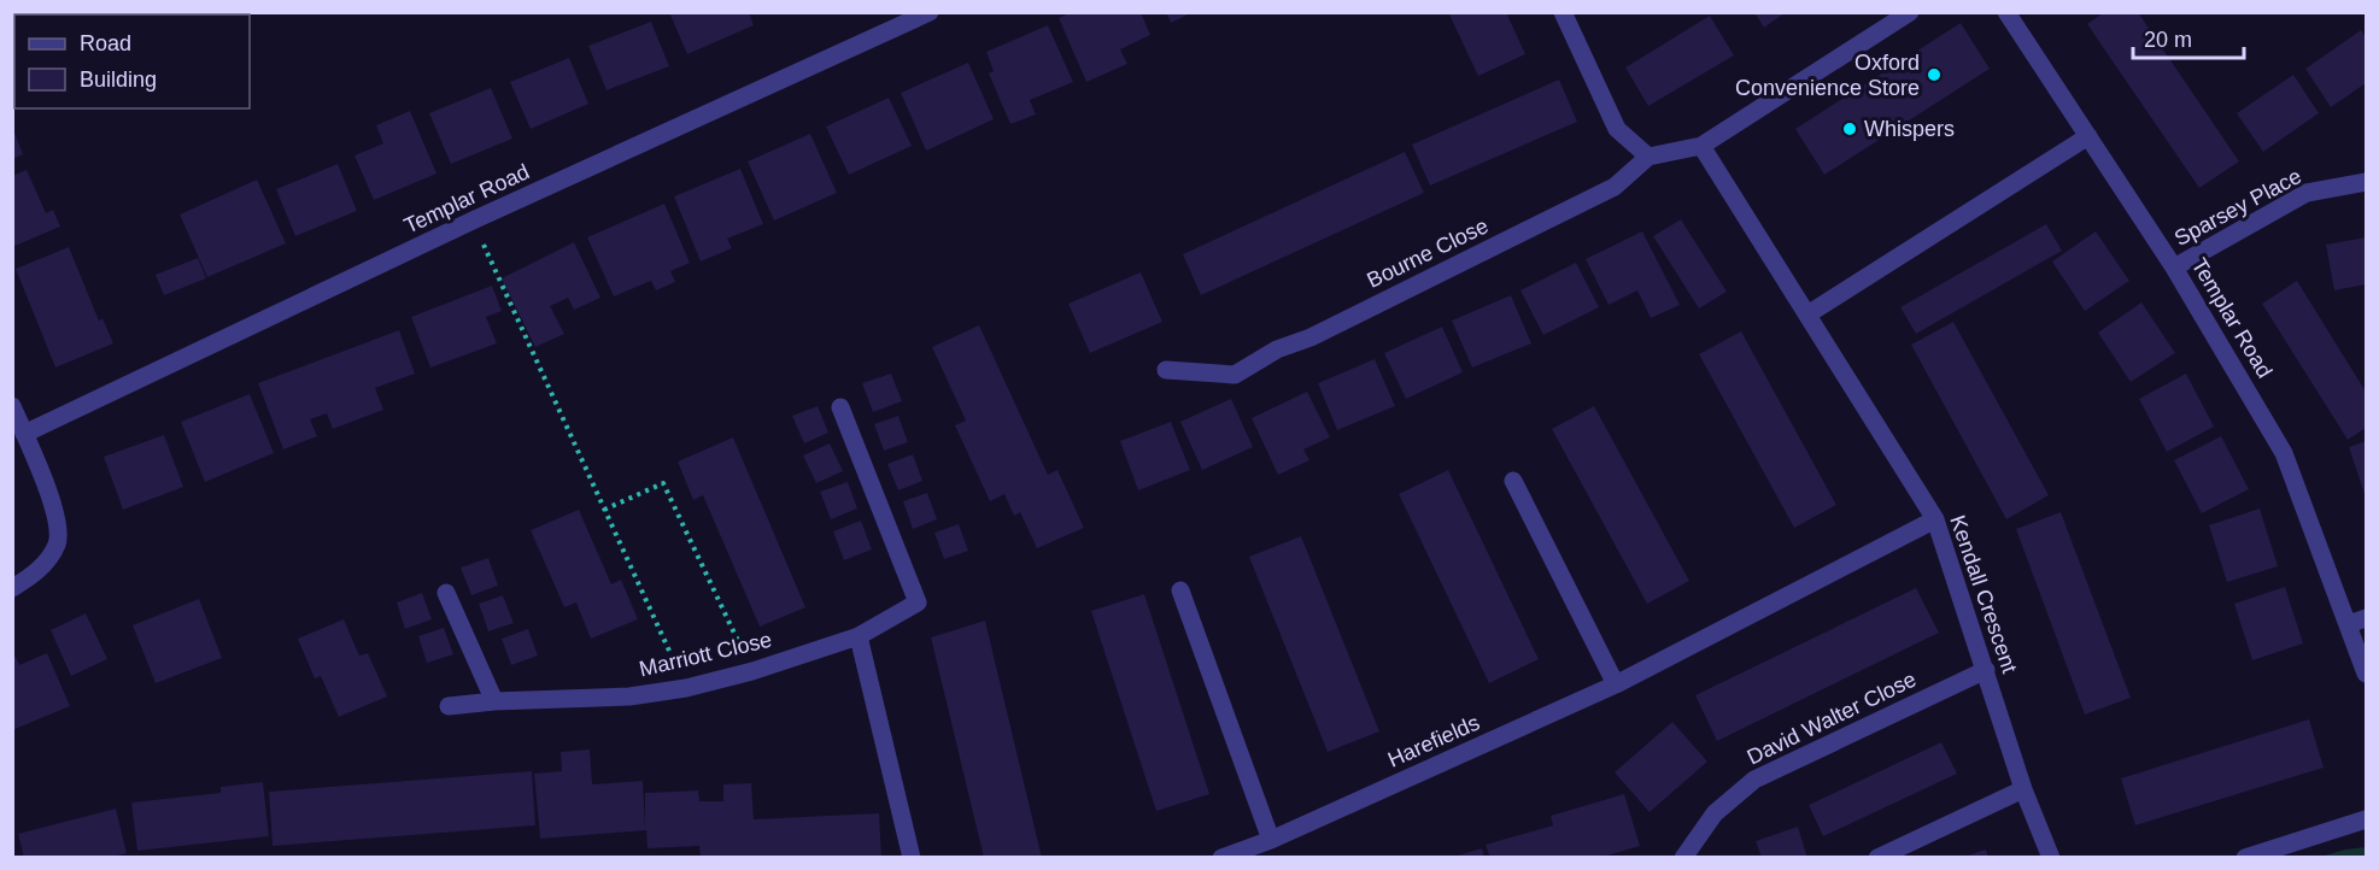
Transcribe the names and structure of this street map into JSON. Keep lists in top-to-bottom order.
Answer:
{
  "streets": {
    "street": [
      "Templar Road",
      "Sparsey Place",
      "Bourne Close",
      "Kendall Crescent",
      "Marriott Close",
      "David Walter Close",
      "Harefields"
    ]
  },
  "crossings": [
    ["Templar Road", "Sparsey Place"],
    ["Kendall Crescent", "David Walter Close"],
    ["Kendall Crescent", "Harefields"]
  ],
  "places": ["Oxford Convenience Store", "Whispers"],
  "legend": ["Road", "Building"],
  "scale_bar": "20 m"
}
